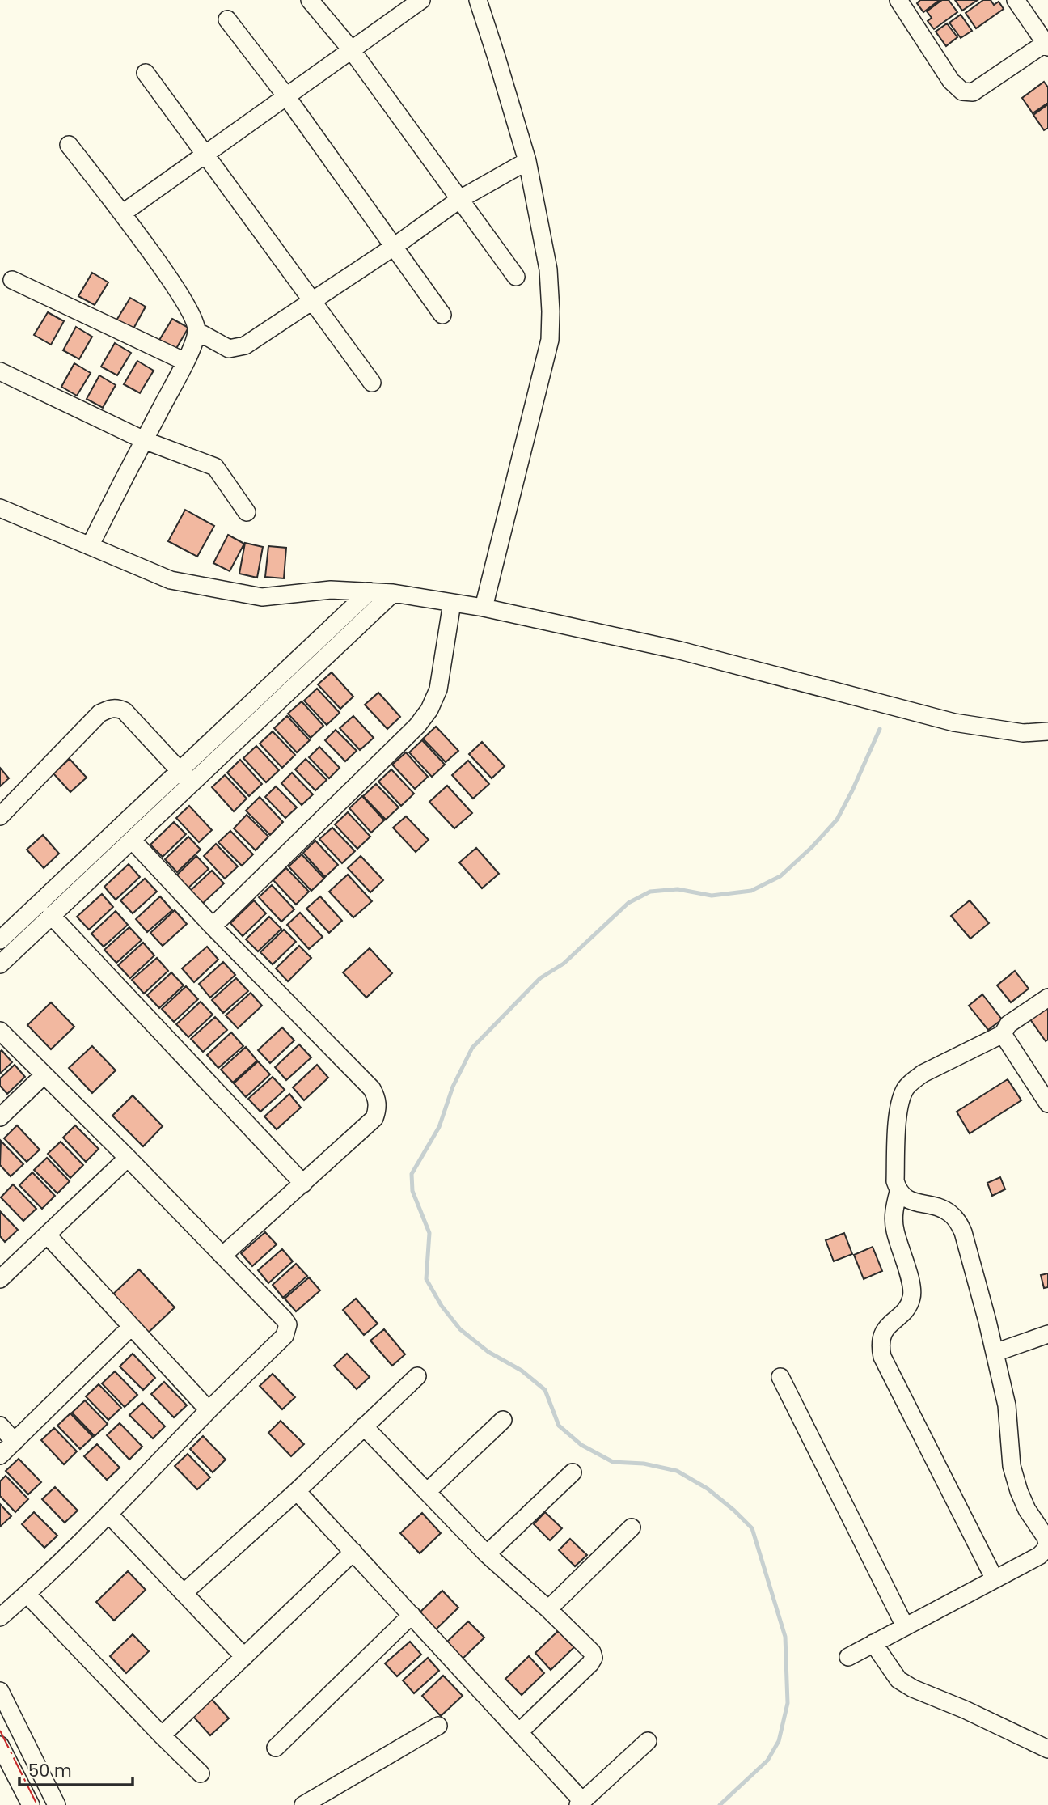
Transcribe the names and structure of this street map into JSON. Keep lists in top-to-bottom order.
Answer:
{
  "scale_bar": "50 m"
}
